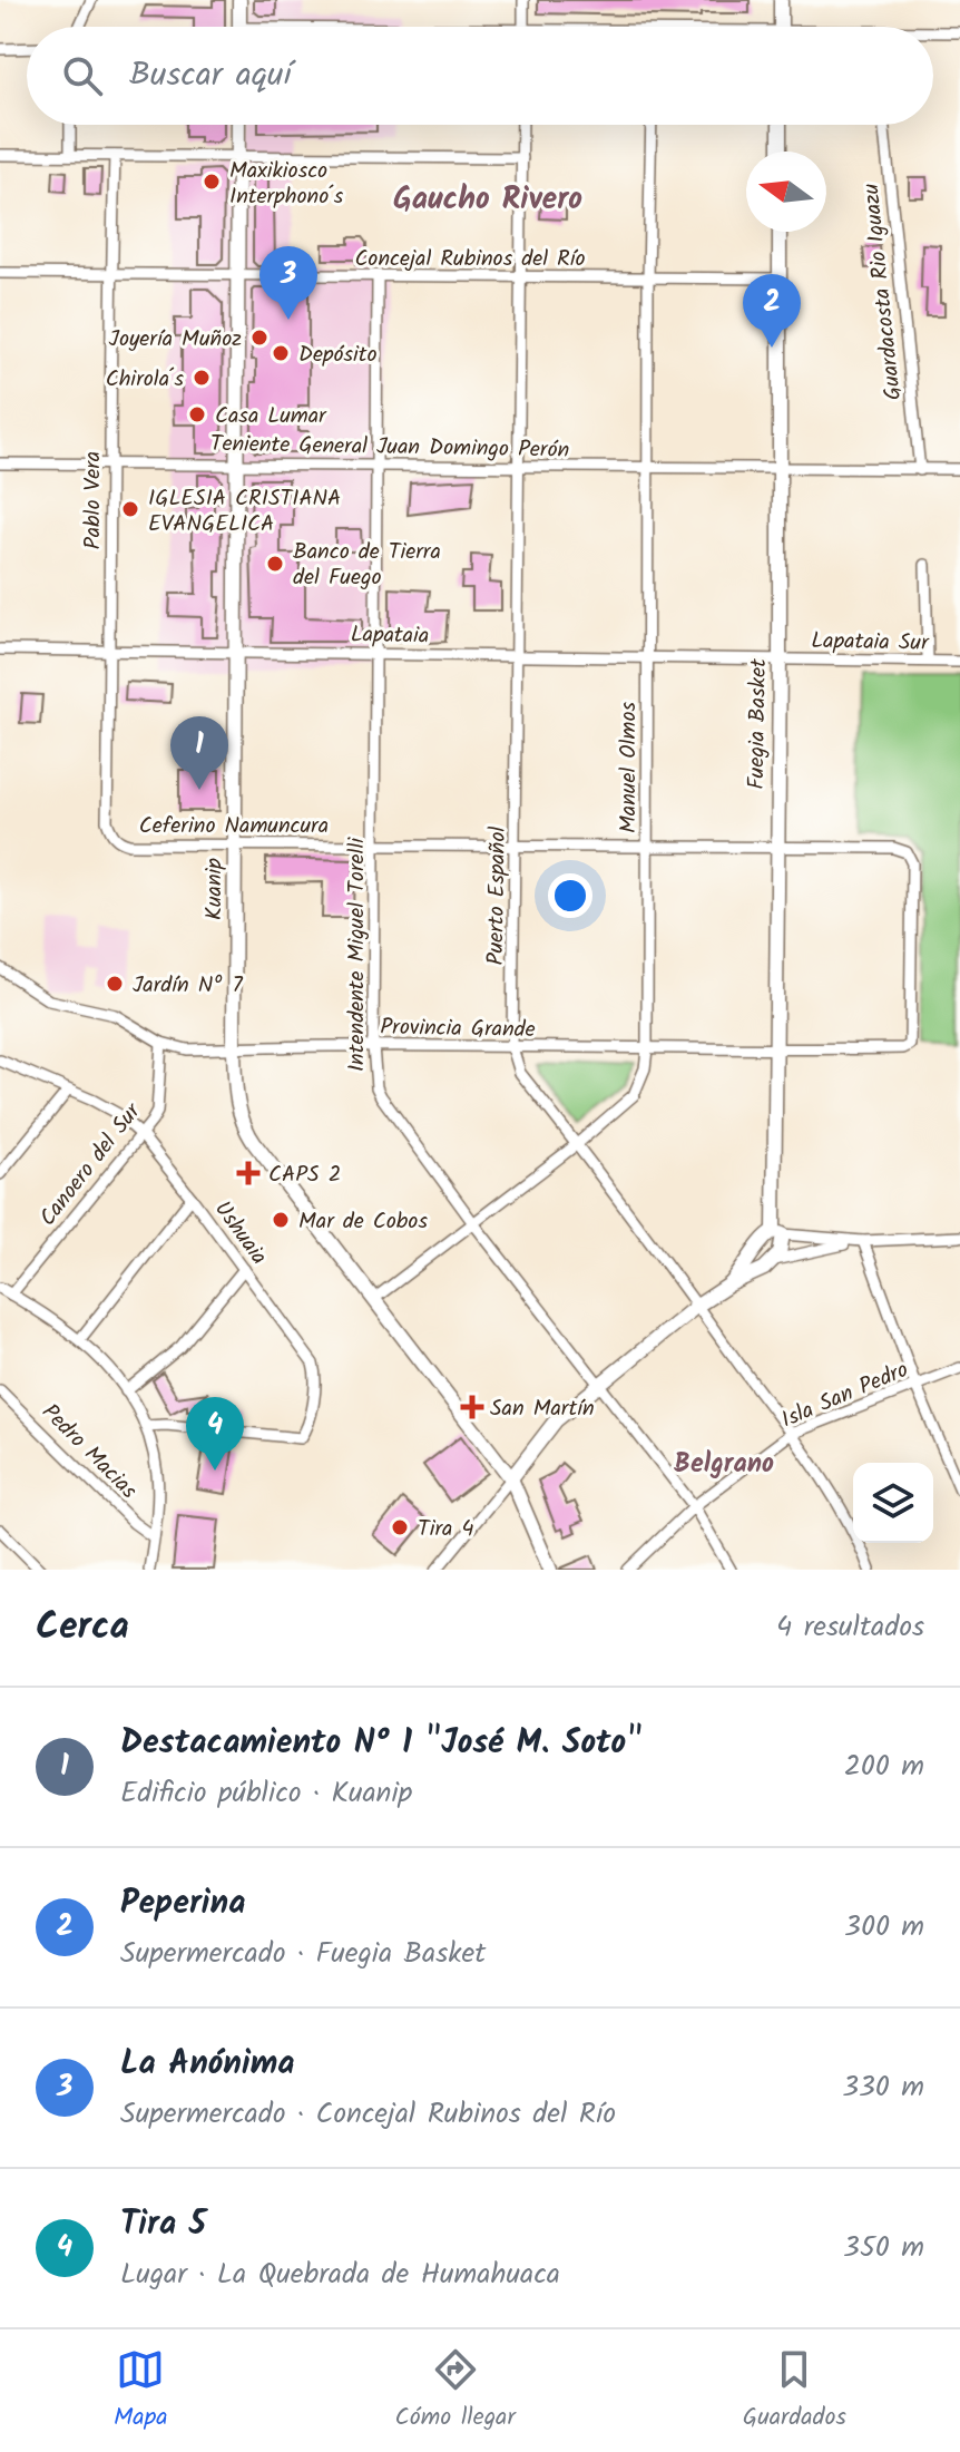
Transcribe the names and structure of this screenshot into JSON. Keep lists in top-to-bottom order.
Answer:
{
  "streets": {
    "main road": ["Fuegia Basket", "Kuanip"],
    "street": [
      "Concejal Rubinos del Río",
      "Guardacosta Rio Iguazu",
      "Teniente General Juan Domingo Perón",
      "Pablo Vera",
      "Lapataia",
      "Lapataia Sur",
      "Manuel Olmos",
      "Ceferino Namuncura",
      "Puerto Español",
      "Intendente Miguel Torelli",
      "Provincia Grande",
      "Canoero del Sur",
      "Ushuaia",
      "Isla San Pedro",
      "Pedro Macias"
    ]
  },
  "crossings": [
    ["Concejal Rubinos del Río", "Pablo Vera"],
    ["Concejal Rubinos del Río", "Fuegia Basket"],
    ["Concejal Rubinos del Río", "Manuel Olmos"],
    ["Concejal Rubinos del Río", "Kuanip"],
    ["Concejal Rubinos del Río", "Puerto Español"],
    ["Concejal Rubinos del Río", "Intendente Miguel Torelli"],
    ["Guardacosta Rio Iguazu", "Teniente General Juan Domingo Perón"],
    ["Teniente General Juan Domingo Perón", "Pablo Vera"],
    ["Teniente General Juan Domingo Perón", "Fuegia Basket"],
    ["Teniente General Juan Domingo Perón", "Manuel Olmos"],
    ["Teniente General Juan Domingo Perón", "Kuanip"],
    ["Teniente General Juan Domingo Perón", "Puerto Español"],
    ["Teniente General Juan Domingo Perón", "Intendente Miguel Torelli"],
    ["Pablo Vera", "Lapataia"],
    ["Pablo Vera", "Ceferino Namuncura"],
    ["Lapataia", "Lapataia Sur"],
    ["Lapataia", "Fuegia Basket"],
    ["Lapataia", "Manuel Olmos"],
    ["Lapataia", "Kuanip"],
    ["Lapataia", "Puerto Español"],
    ["Lapataia", "Intendente Miguel Torelli"],
    ["Lapataia Sur", "Fuegia Basket"],
    ["Fuegia Basket", "Ceferino Namuncura"],
    ["Fuegia Basket", "Provincia Grande"],
    ["Manuel Olmos", "Ceferino Namuncura"],
    ["Manuel Olmos", "Kuanip"],
    ["Manuel Olmos", "Puerto Español"],
    ["Manuel Olmos", "Intendente Miguel Torelli"],
    ["Manuel Olmos", "Provincia Grande"],
    ["Ceferino Namuncura", "Kuanip"],
    ["Ceferino Namuncura", "Puerto Español"],
    ["Ceferino Namuncura", "Intendente Miguel Torelli"],
    ["Ceferino Namuncura", "Provincia Grande"],
    ["Kuanip", "Provincia Grande"],
    ["Puerto Español", "Provincia Grande"],
    ["Puerto Español", "Isla San Pedro"],
    ["Intendente Miguel Torelli", "Provincia Grande"],
    ["Intendente Miguel Torelli", "Isla San Pedro"],
    ["Provincia Grande", "Canoero del Sur"],
    ["Canoero del Sur", "Ushuaia"]
  ],
  "districts": ["Gaucho Rivero", "Belgrano"],
  "places": {
    "other": [
      "Maxikiosco Interphono´s",
      "Joyería Muñoz",
      "Depósito",
      "Chirola´s",
      "Casa Lumar",
      "IGLESIA CRISTIANA EVANGELICA",
      "Banco de Tierra del Fuego",
      "Jardín Nº 7",
      "Mar de Cobos",
      "Tira 4"
    ],
    "health": ["CAPS 2", "San Martín"]
  },
  "north": "left",
  "page": {
    "search": "Buscar aquí",
    "pins": [
      "3",
      "2",
      "1",
      "4"
    ],
    "heading": ["Cerca", "4 resultados"],
    "list": [
      {
        "mark": "1",
        "name": "Destacamiento N° 1 \"José M. Soto\"",
        "note": "Edificio público · Kuanip",
        "value": "200 m"
      },
      {
        "mark": "2",
        "name": "Peperina",
        "note": "Supermercado · Fuegia Basket",
        "value": "300 m"
      },
      {
        "mark": "3",
        "name": "La Anónima",
        "note": "Supermercado · Concejal Rubinos del Río",
        "value": "330 m"
      },
      {
        "mark": "4",
        "name": "Tira 5",
        "note": "Lugar · La Quebrada de Humahuaca",
        "value": "350 m"
      }
    ],
    "nav": ["Mapa", "Cómo llegar", "Guardados"]
  }
}
